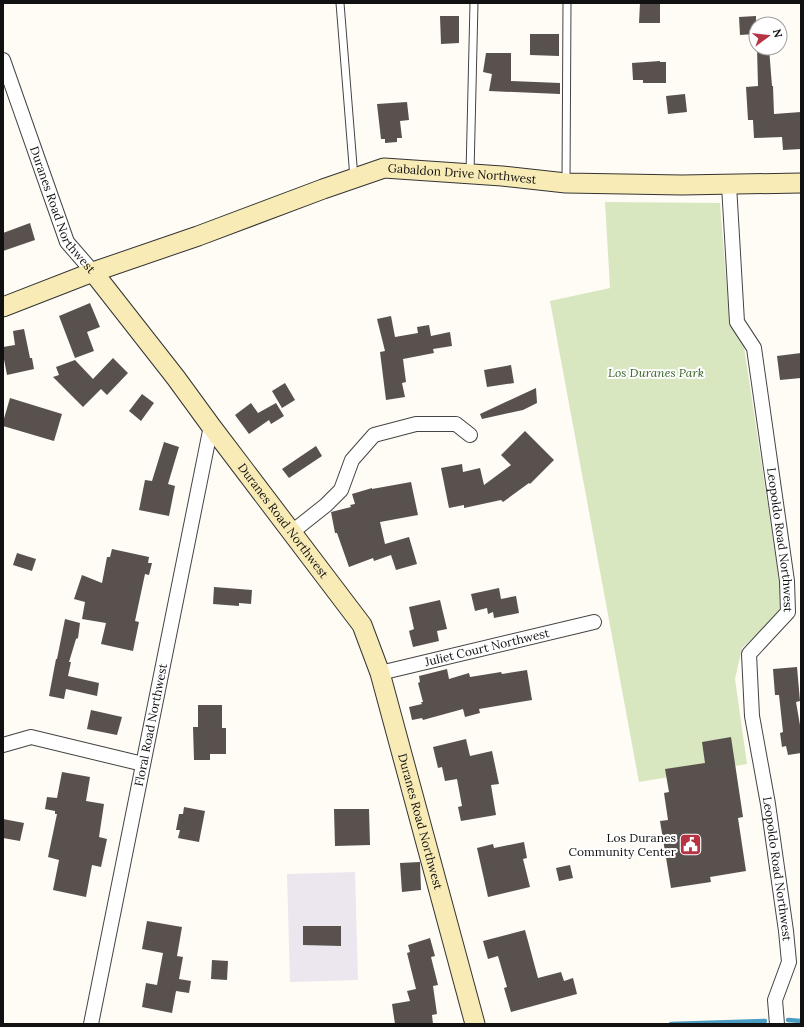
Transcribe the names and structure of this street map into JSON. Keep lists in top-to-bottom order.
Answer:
{
  "streets": {
    "street": [
      "Gabaldon Drive Northwest",
      "Duranes Road Northwest",
      "Leopoldo Road Northwest",
      "Juliet Court Northwest",
      "Floral Road Northwest"
    ]
  },
  "crossings": [
    ["Gabaldon Drive Northwest", "Duranes Road Northwest"],
    ["Gabaldon Drive Northwest", "Leopoldo Road Northwest"],
    ["Duranes Road Northwest", "Juliet Court Northwest"],
    ["Duranes Road Northwest", "Floral Road Northwest"]
  ],
  "parks": ["Los Duranes Park"],
  "places": {
    "public building": ["Los Duranes Community Center"]
  },
  "north": "right"
}
